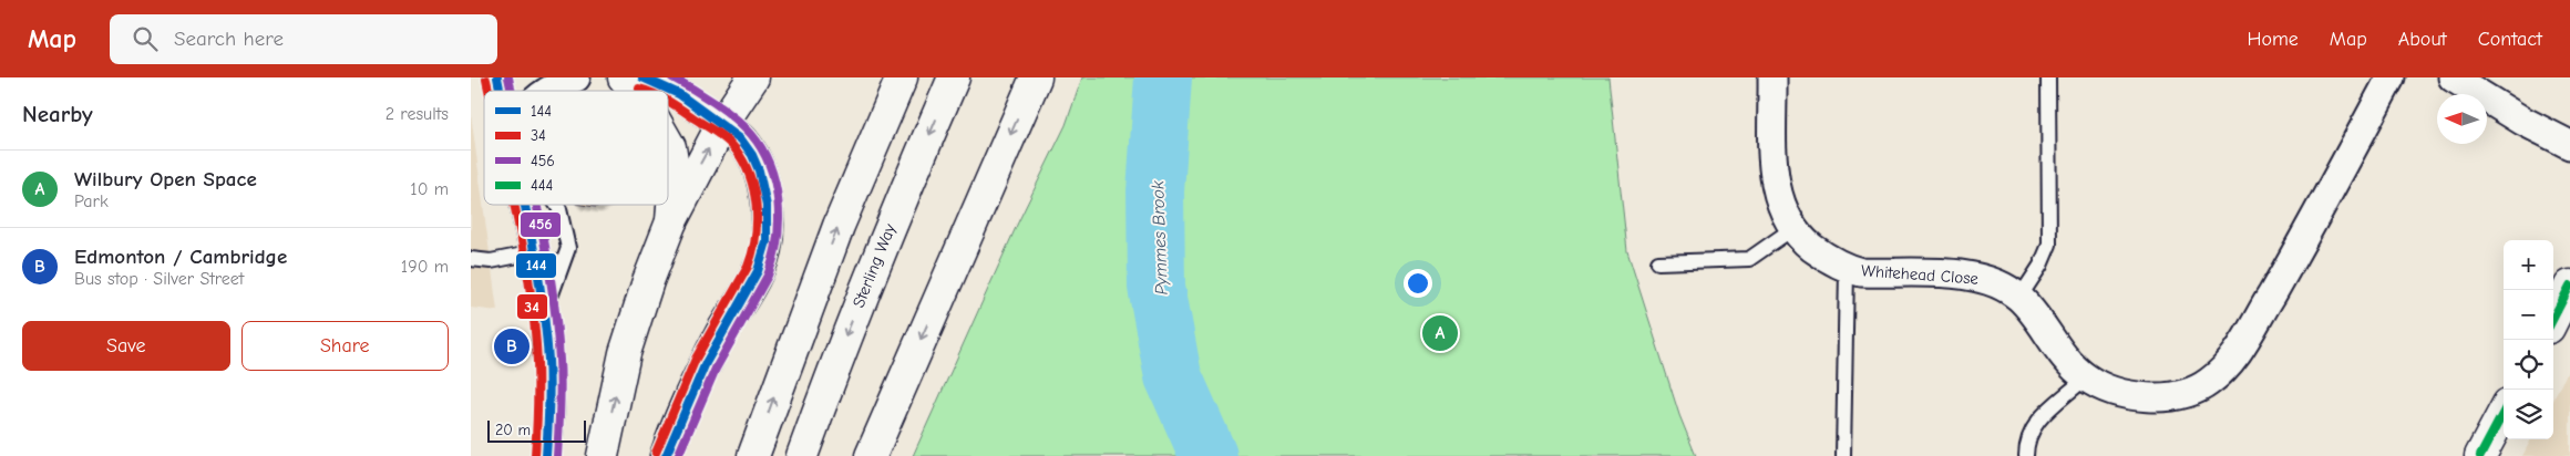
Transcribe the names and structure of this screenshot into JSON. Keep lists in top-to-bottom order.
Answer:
{
  "streets": {
    "main road": ["Sterling Way"],
    "street": ["Whitehead Close"]
  },
  "water": ["Pymmes Brook"],
  "lines": [
    "transit line 144",
    "transit line 456",
    "transit line 34",
    "transit line 444"
  ],
  "legend": [
    "144",
    "34",
    "456",
    "444"
  ],
  "scale_bar": "20 m",
  "north": "left",
  "page": {
    "header": "Map",
    "search": "Search here",
    "nav": [
      "Home",
      "Map",
      "About",
      "Contact"
    ],
    "heading": ["Nearby", "2 results"],
    "list": [
      {
        "mark": "A",
        "name": "Wilbury Open Space",
        "note": "Park",
        "value": "10 m"
      },
      {
        "mark": "B",
        "name": "Edmonton / Cambridge",
        "note": "Bus stop · Silver Street",
        "value": "190 m"
      }
    ],
    "map_buttons": ["+", "−"],
    "buttons": ["Save", "Share"],
    "pins": ["A", "B"],
    "scale": "20 m"
  }
}
